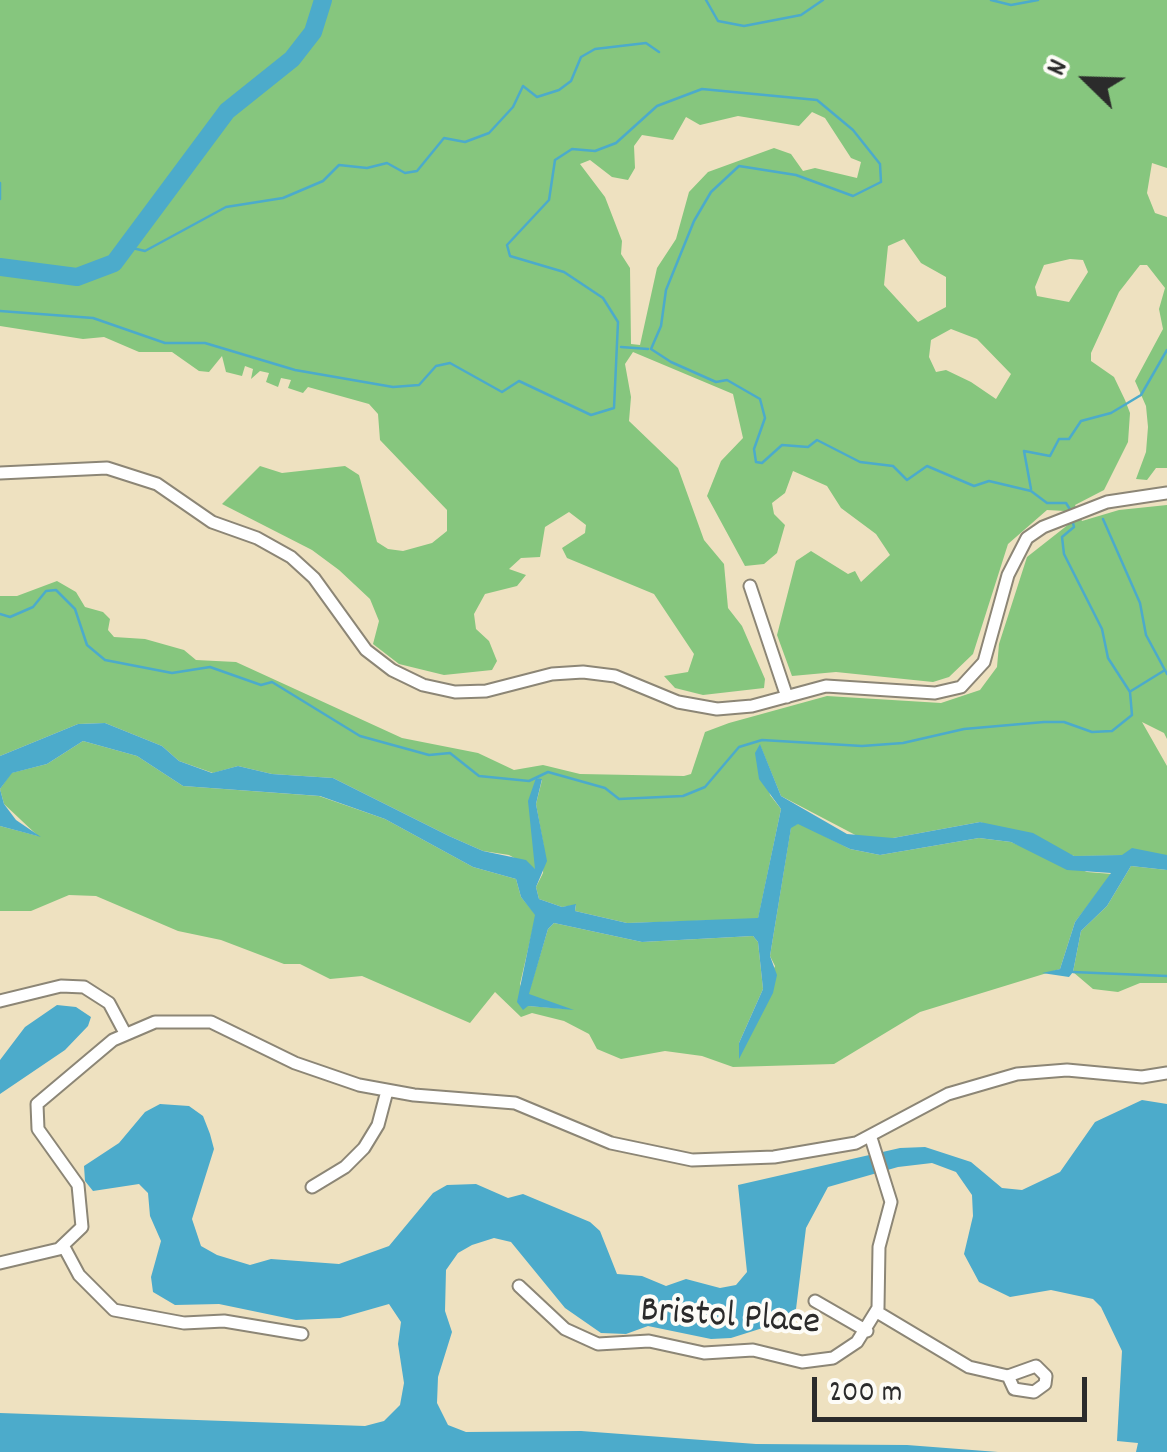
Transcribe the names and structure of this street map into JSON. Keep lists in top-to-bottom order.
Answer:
{
  "streets": {
    "street": ["Bristol Place"]
  },
  "scale_bar": "200 m",
  "north": "top left"
}
